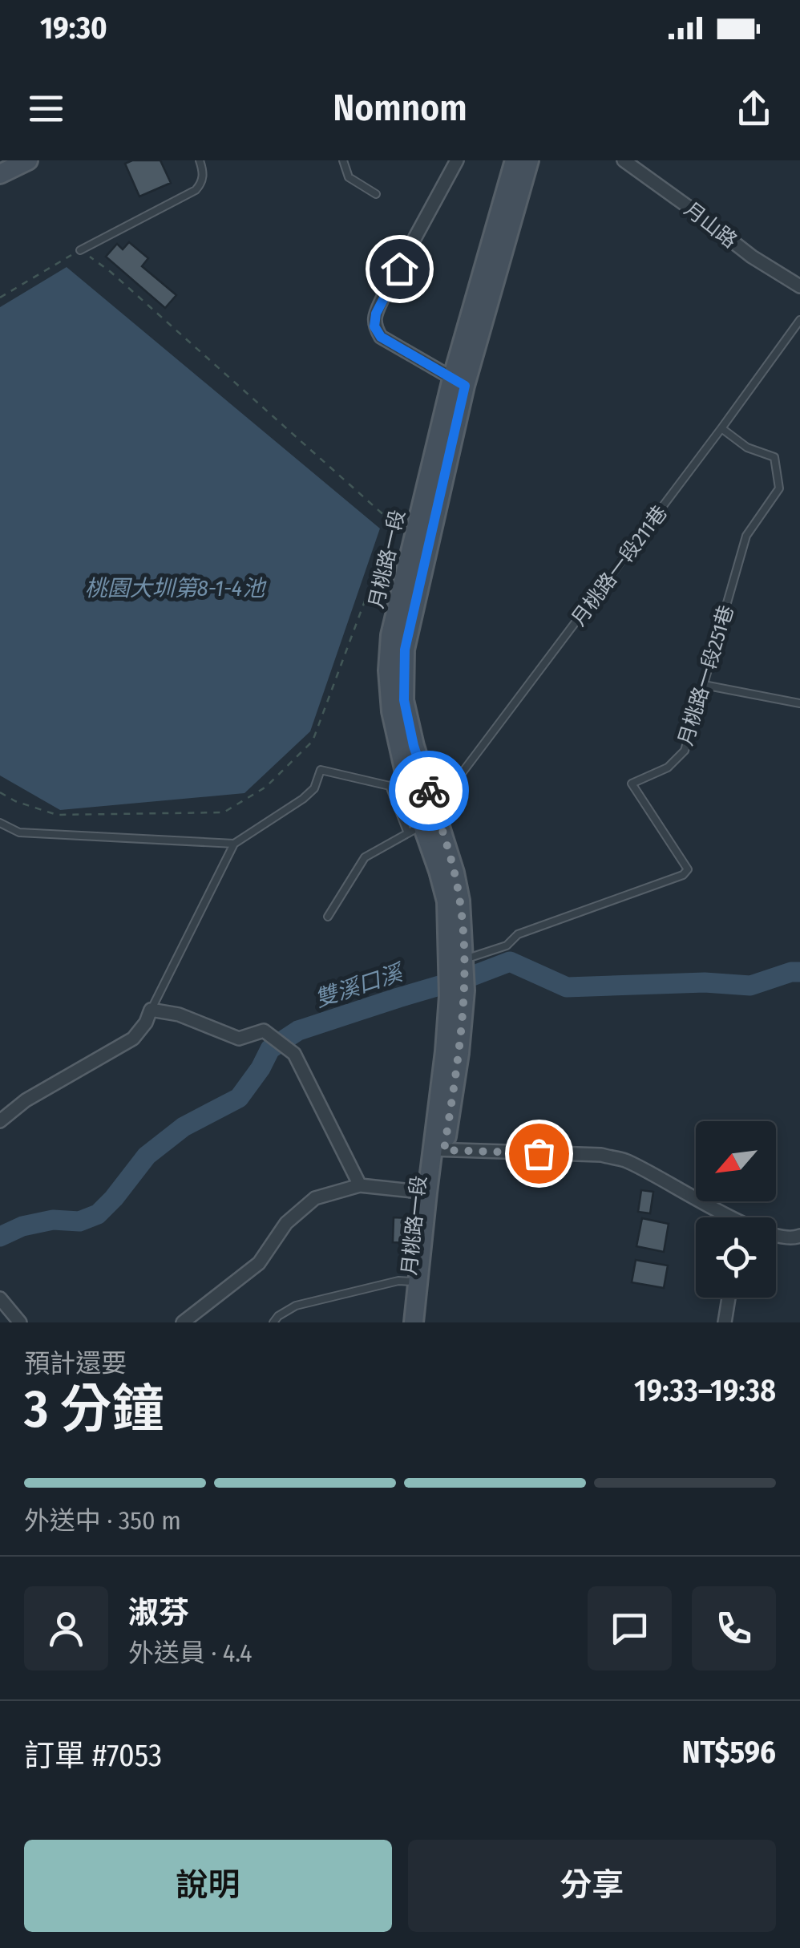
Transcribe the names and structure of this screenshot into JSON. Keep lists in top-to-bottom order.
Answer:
{
  "streets": {
    "street": ["月山路", "月桃路一段"],
    "lane": ["月桃路一段211巷", "月桃路一段251巷"]
  },
  "crossings": [
    ["月桃路一段", "月桃路一段211巷"],
    ["月桃路一段", "月桃路一段251巷"],
    ["月桃路一段211巷", "月桃路一段251巷"]
  ],
  "water": ["桃園大圳第8-1-4池", "雙溪口溪"],
  "north": "bottom left",
  "page": {
    "status": "19:30",
    "header": "Nomnom",
    "heading": ["3 分鐘", "預計還要", "19:33–19:38"],
    "panel": [
      "淑芬",
      "外送員 · 4.4",
      "訂單 #7053",
      "NT$596"
    ],
    "bar": "外送中 · 350 m",
    "buttons": ["說明", "分享"]
  }
}
